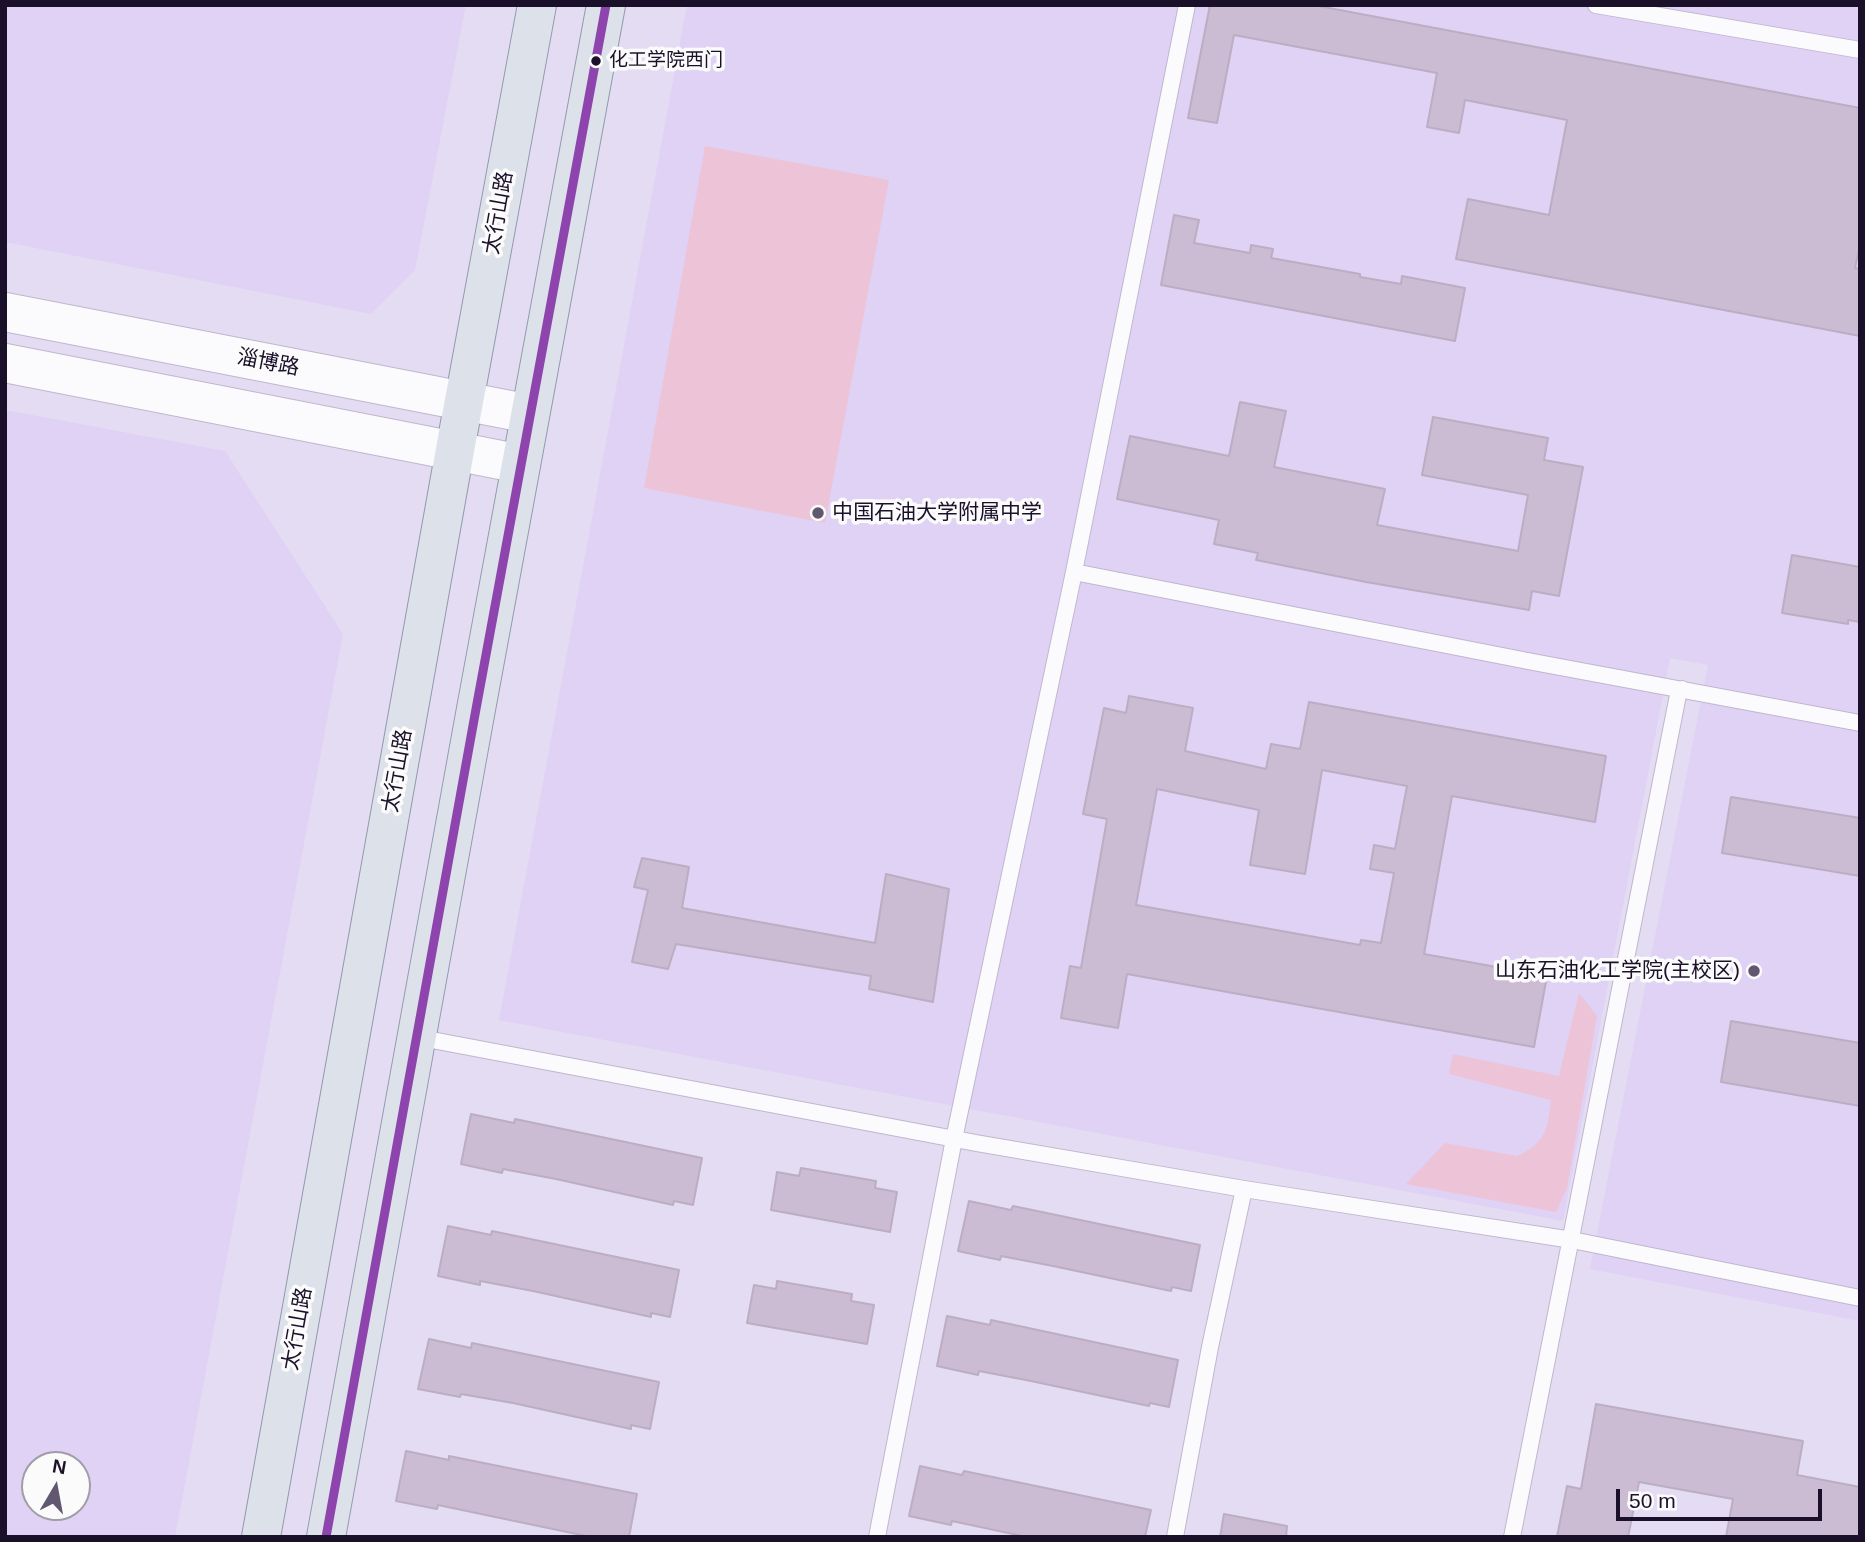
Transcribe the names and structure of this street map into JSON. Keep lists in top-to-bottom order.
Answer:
{
  "streets": {
    "main road": ["太行山路", "淄博路"]
  },
  "crossings": [
    ["太行山路", "淄博路"]
  ],
  "places": ["化工学院西门", "中国石油大学附属中学", "山东石油化工学院(主校区)"],
  "scale_bar": "50 m",
  "north": "top"
}
